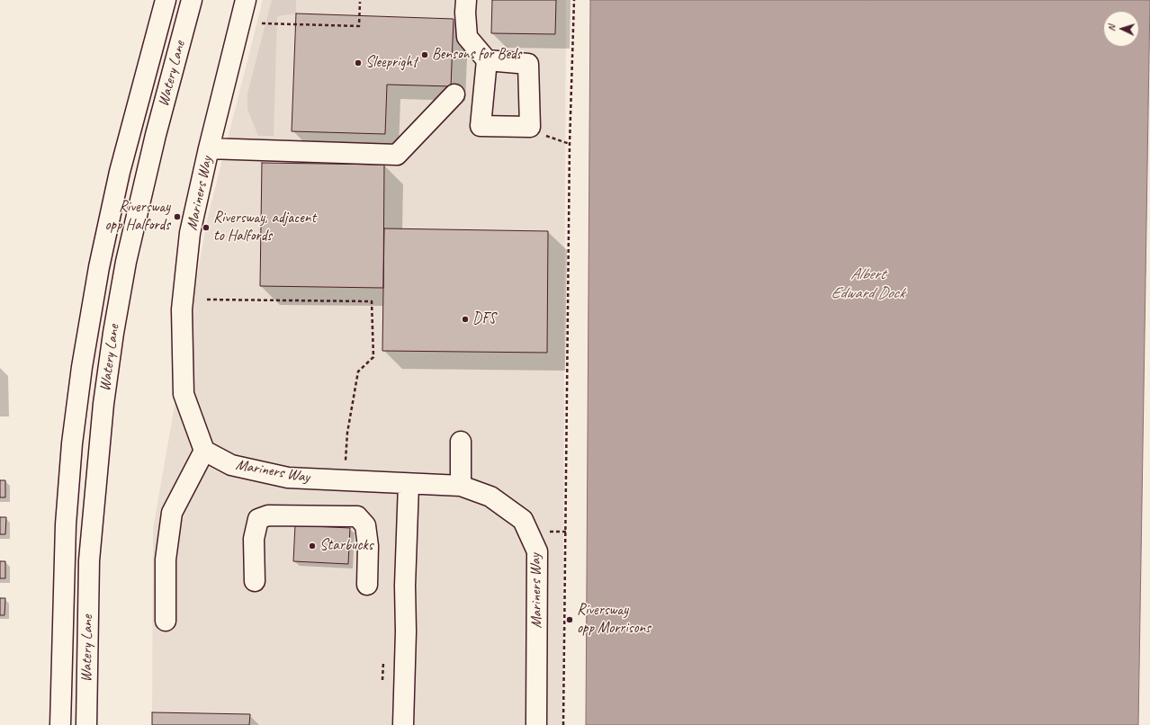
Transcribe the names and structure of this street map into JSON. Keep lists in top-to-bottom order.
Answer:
{
  "streets": {
    "main road": ["Watery Lane", "Mariners Way"]
  },
  "water": ["Albert Edward Dock"],
  "places": [
    "Bensons for Beds",
    "Sleepright",
    "Riversway opp Halfords",
    "Riversway, adjacent to Halfords",
    "DFS",
    "Starbucks",
    "Riversway opp Morrisons"
  ],
  "north": "left"
}
